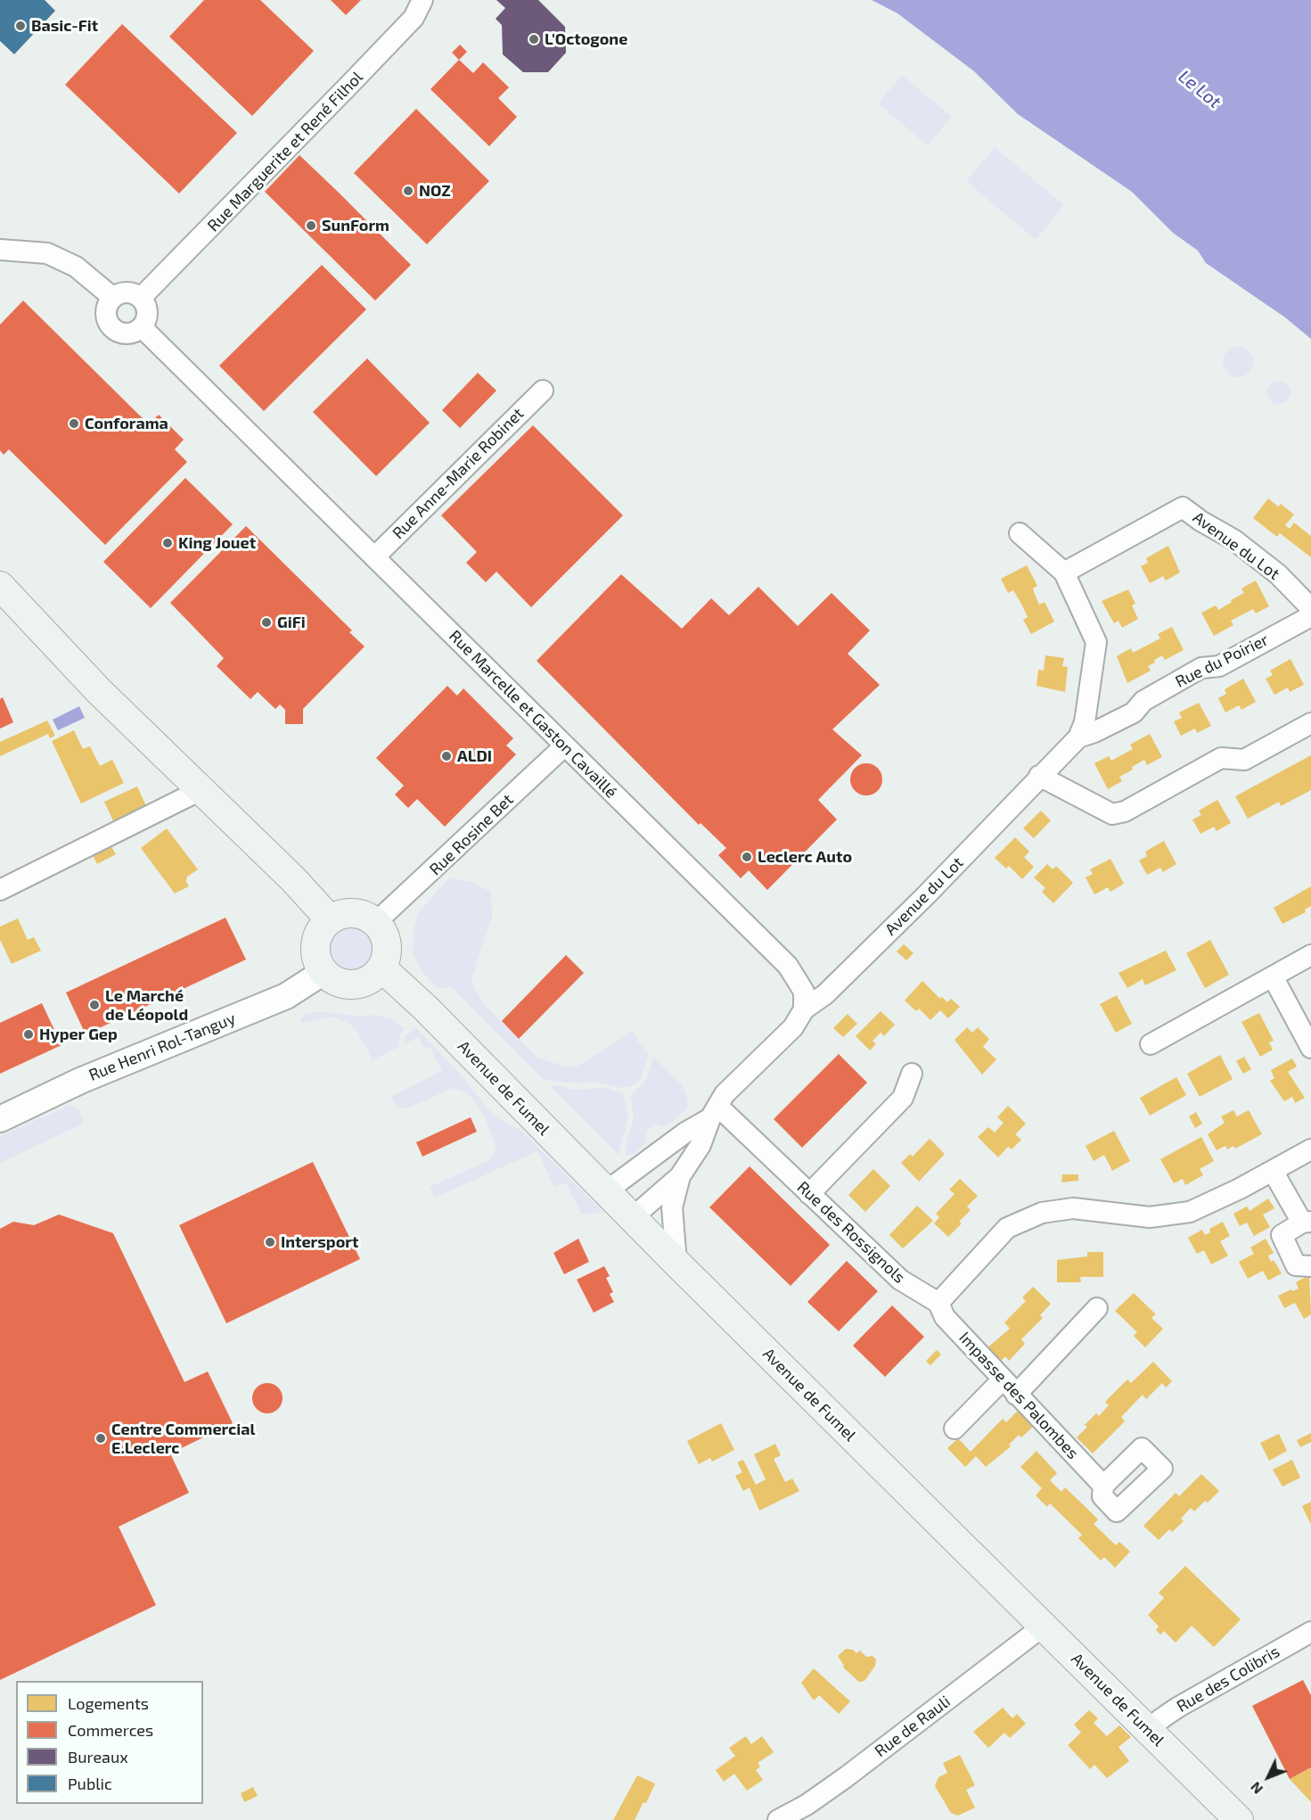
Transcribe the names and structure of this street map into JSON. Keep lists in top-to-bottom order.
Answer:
{
  "streets": {
    "main road": ["Avenue de Fumel"],
    "street": [
      "Rue Marguerite et René Filhol",
      "Rue Anne-Marie Robinet",
      "Avenue du Lot",
      "Rue du Poirier",
      "Rue Marcelle et Gaston Cavaillé",
      "Rue Rosine Bet",
      "Rue Henri Rol-Tanguy",
      "Rue des Rossignols",
      "Impasse des Palombes",
      "Rue des Colibris",
      "Rue de Rauli"
    ]
  },
  "crossings": [
    ["Rue Marguerite et René Filhol", "Rue Marcelle et Gaston Cavaillé"],
    ["Rue Anne-Marie Robinet", "Rue Marcelle et Gaston Cavaillé"],
    ["Avenue du Lot", "Rue du Poirier"],
    ["Avenue du Lot", "Rue Marcelle et Gaston Cavaillé"],
    ["Rue Marcelle et Gaston Cavaillé", "Rue Rosine Bet"],
    ["Rue Rosine Bet", "Rue Henri Rol-Tanguy"],
    ["Rue Rosine Bet", "Avenue de Fumel"],
    ["Rue Henri Rol-Tanguy", "Avenue de Fumel"],
    ["Avenue de Fumel", "Rue des Colibris"],
    ["Avenue de Fumel", "Rue de Rauli"],
    ["Rue des Rossignols", "Impasse des Palombes"]
  ],
  "water": ["Le Lot"],
  "places": [
    "Basic-Fit",
    "L'Octogone",
    "NOZ",
    "SunForm",
    "Conforama",
    "King Jouet",
    "GiFi",
    "ALDI",
    "Leclerc Auto",
    "Le Marché de Léopold",
    "Hyper Gep",
    "Intersport",
    "Centre Commercial E.Leclerc"
  ],
  "legend": [
    "Logements",
    "Commerces",
    "Bureaux",
    "Public"
  ],
  "north": "bottom left"
}
